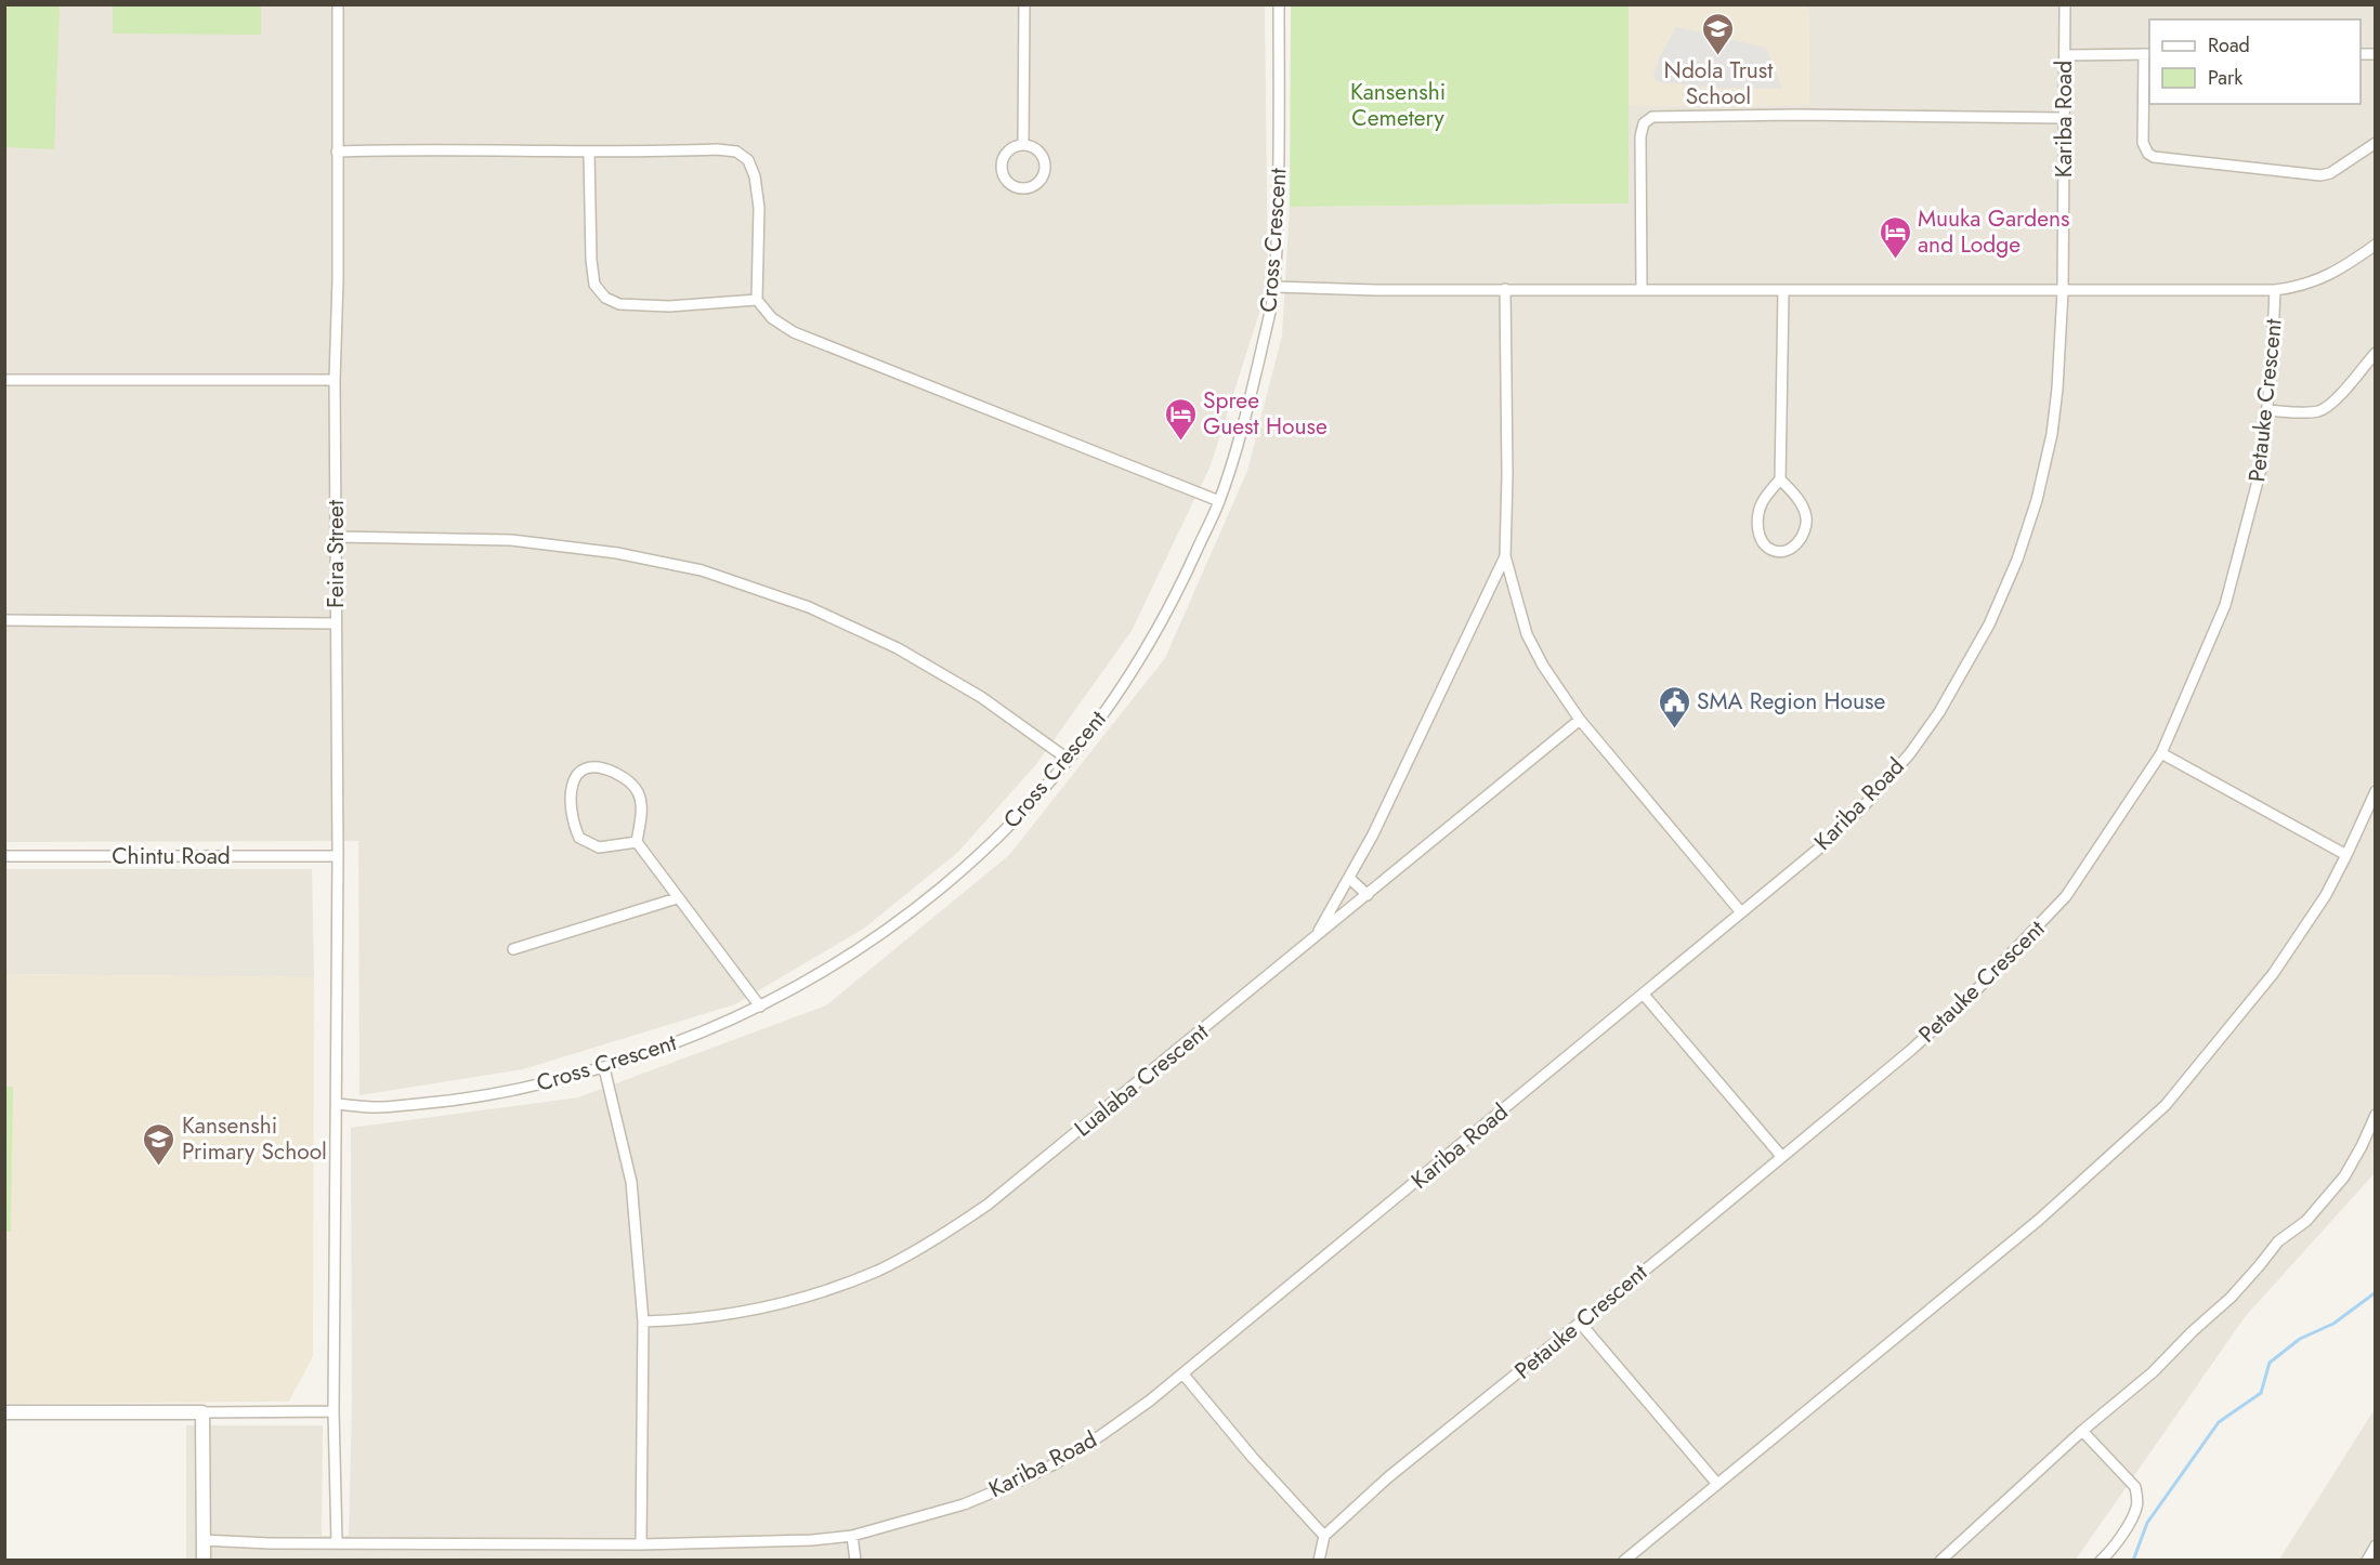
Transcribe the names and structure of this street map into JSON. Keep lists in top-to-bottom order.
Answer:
{
  "streets": {
    "street": [
      "Kariba Road",
      "Cross Crescent",
      "Petauke Crescent",
      "Feira Street",
      "Chintu Road",
      "Lualaba Crescent"
    ]
  },
  "crossings": [
    ["Kariba Road", "Feira Street"],
    ["Cross Crescent", "Feira Street"],
    ["Feira Street", "Chintu Road"]
  ],
  "parks": ["Kansenshi Cemetery"],
  "places": {
    "school or university": ["Ndola Trust School", "Kansenshi Primary School"],
    "hotel": ["Muuka Gardens and Lodge", "Spree Guest House"],
    "public building": ["SMA Region House"]
  },
  "legend": ["Road", "Park"]
}
